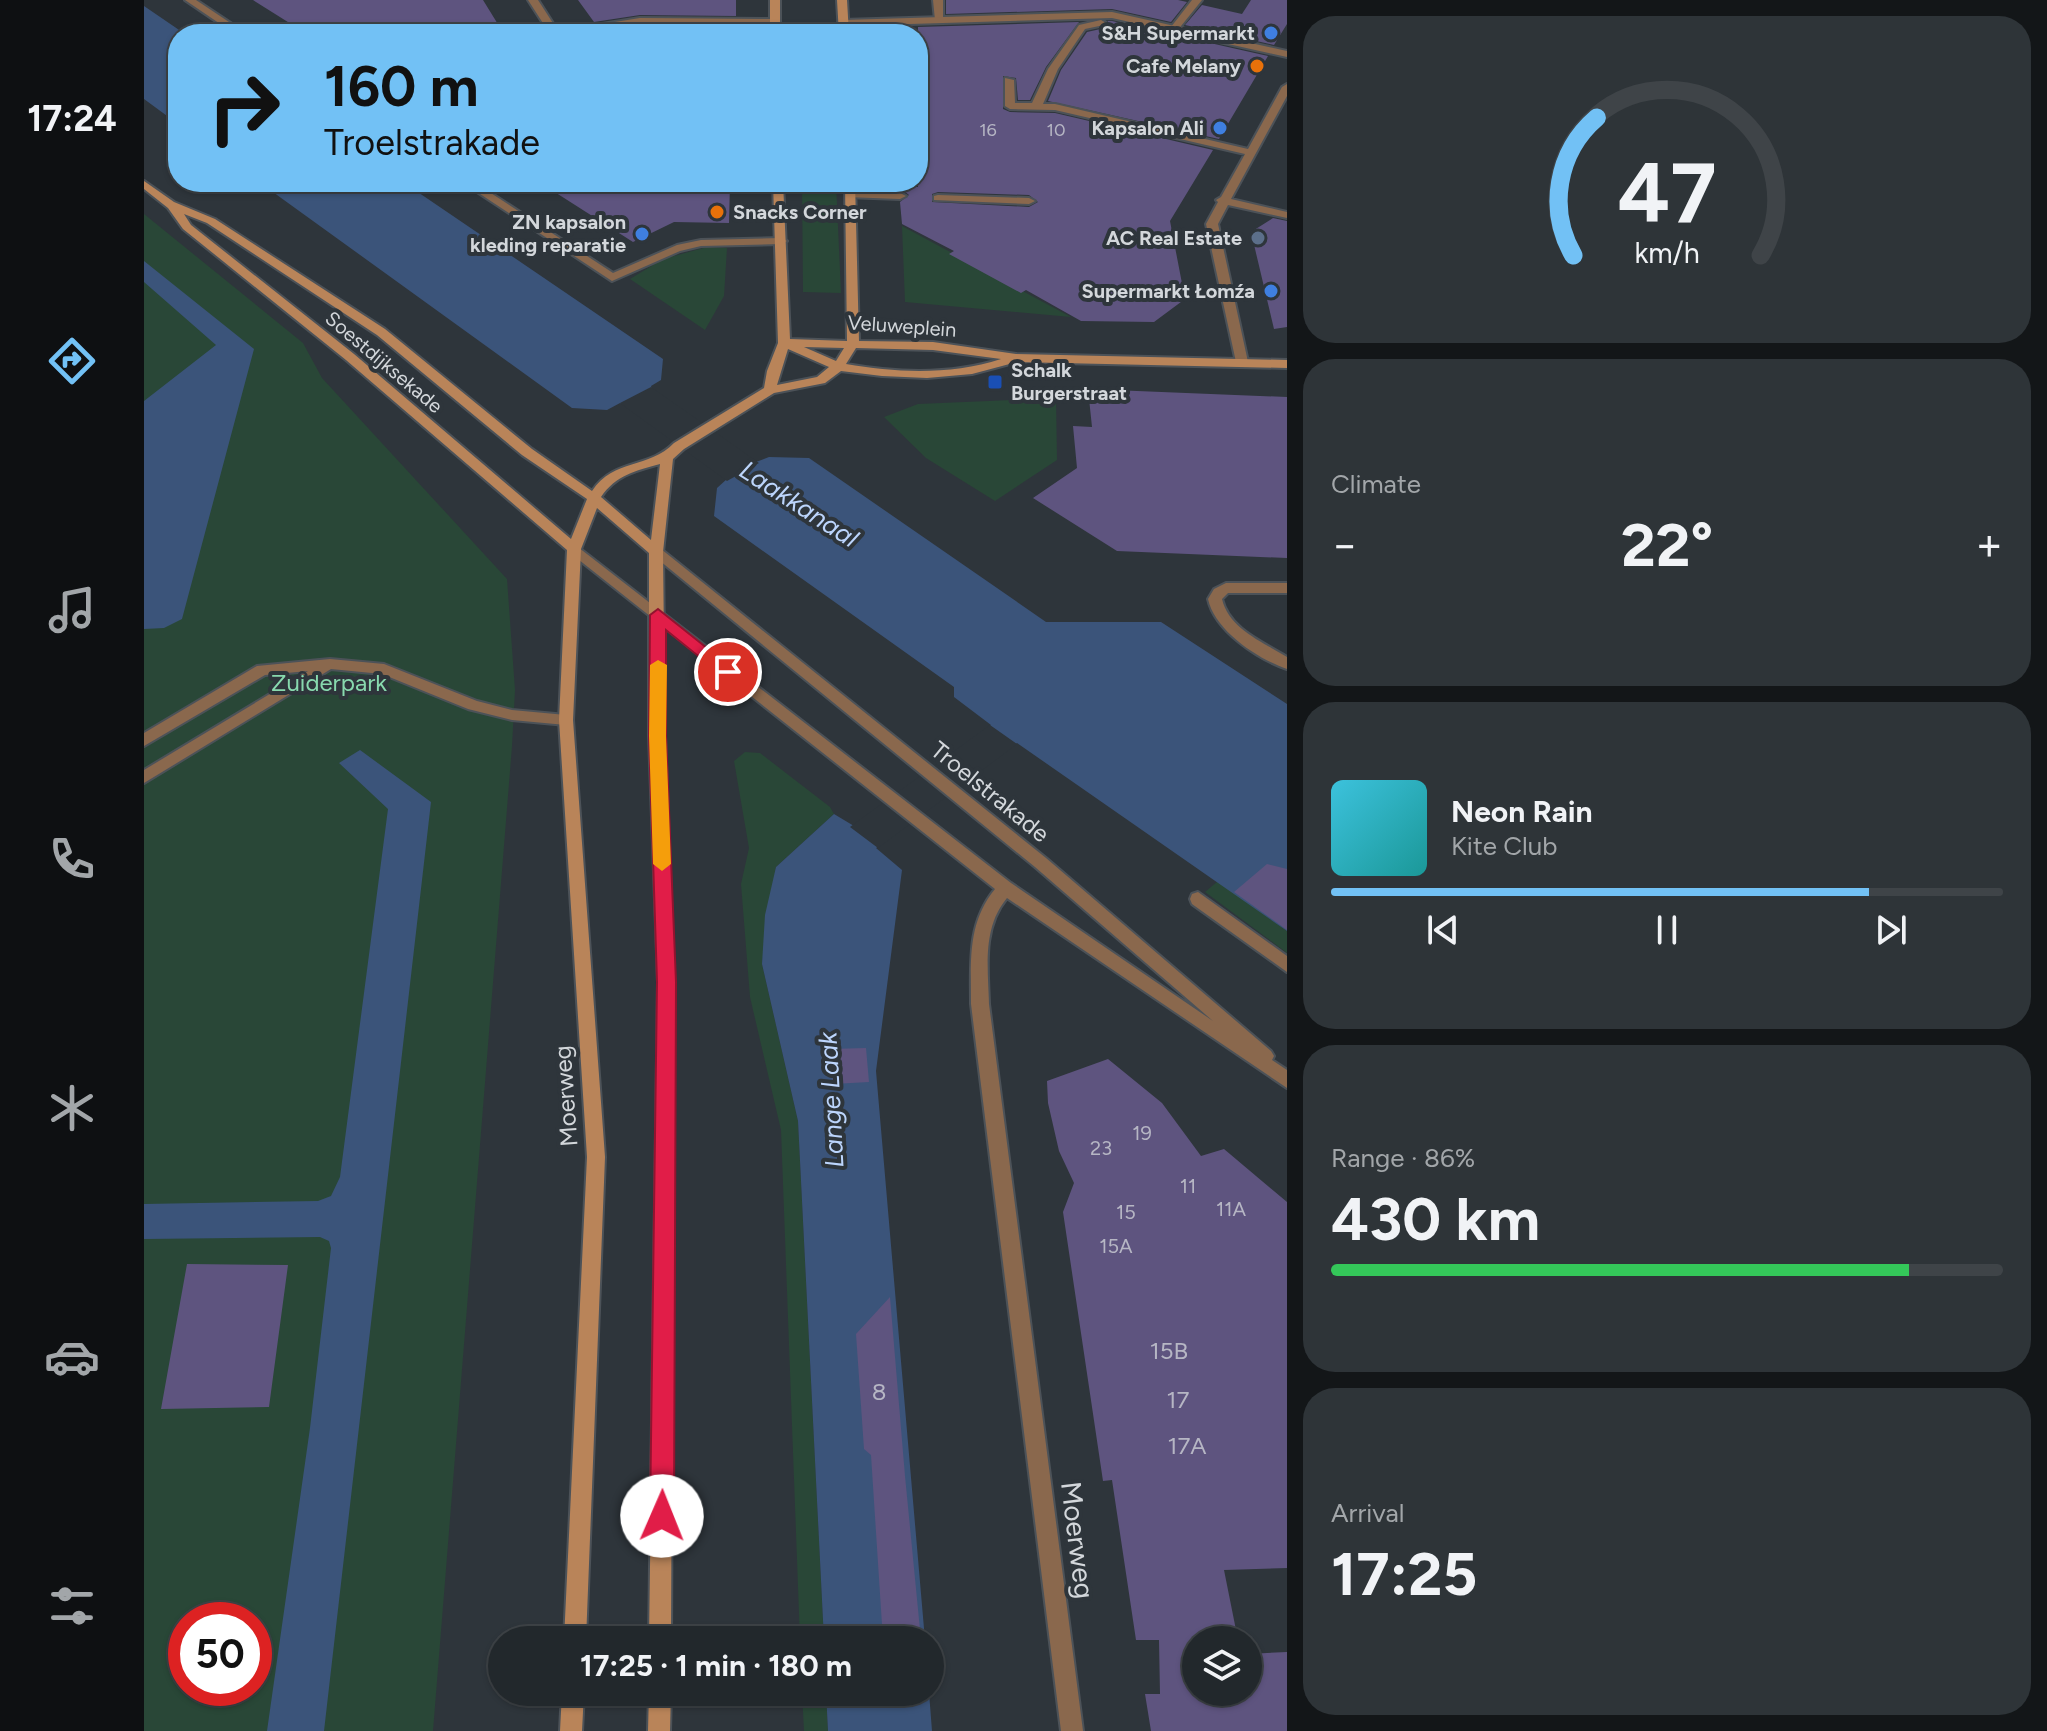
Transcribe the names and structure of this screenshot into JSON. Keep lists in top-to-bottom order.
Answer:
{
  "streets": {
    "main road": ["Veluweplein", "Soestdijksekade", "Moerweg"],
    "street": ["Troelstrakade"]
  },
  "crossings": [
    ["Veluweplein", "Soestdijksekade"],
    ["Veluweplein", "Moerweg"],
    ["Soestdijksekade", "Moerweg"],
    ["Troelstrakade", "Moerweg"]
  ],
  "water": ["Laakkanaal", "Lange Laak"],
  "parks": ["Zuiderpark"],
  "places": {
    "other": [
      "S&H Supermarkt",
      "Cafe Melany",
      "Kapsalon Ali",
      "Snacks Corner",
      "ZN kapsalon kleding reparatie",
      "AC Real Estate",
      "Supermarkt Łomźa"
    ],
    "transit": ["Schalk Burgerstraat"]
  },
  "house_numbers": [
    "16",
    "10",
    "19",
    "23",
    "11",
    "11A",
    "15",
    "15A",
    "15B",
    "8",
    "17",
    "17A"
  ],
  "page": {
    "tabs": "17:24",
    "turn": ["160 m", "Troelstrakade"],
    "tile": [
      "Climate",
      ["Range · 86%", "430 km"],
      ["Arrival", "17:25"]
    ],
    "heat": ["−", "22°", "+"],
    "song": ["Neon Rain", "Kite Club"],
    "limit": "50",
    "trip": "17:25 · 1 min · 180 m",
    "gauge": ["47", "km/h"]
  }
}
